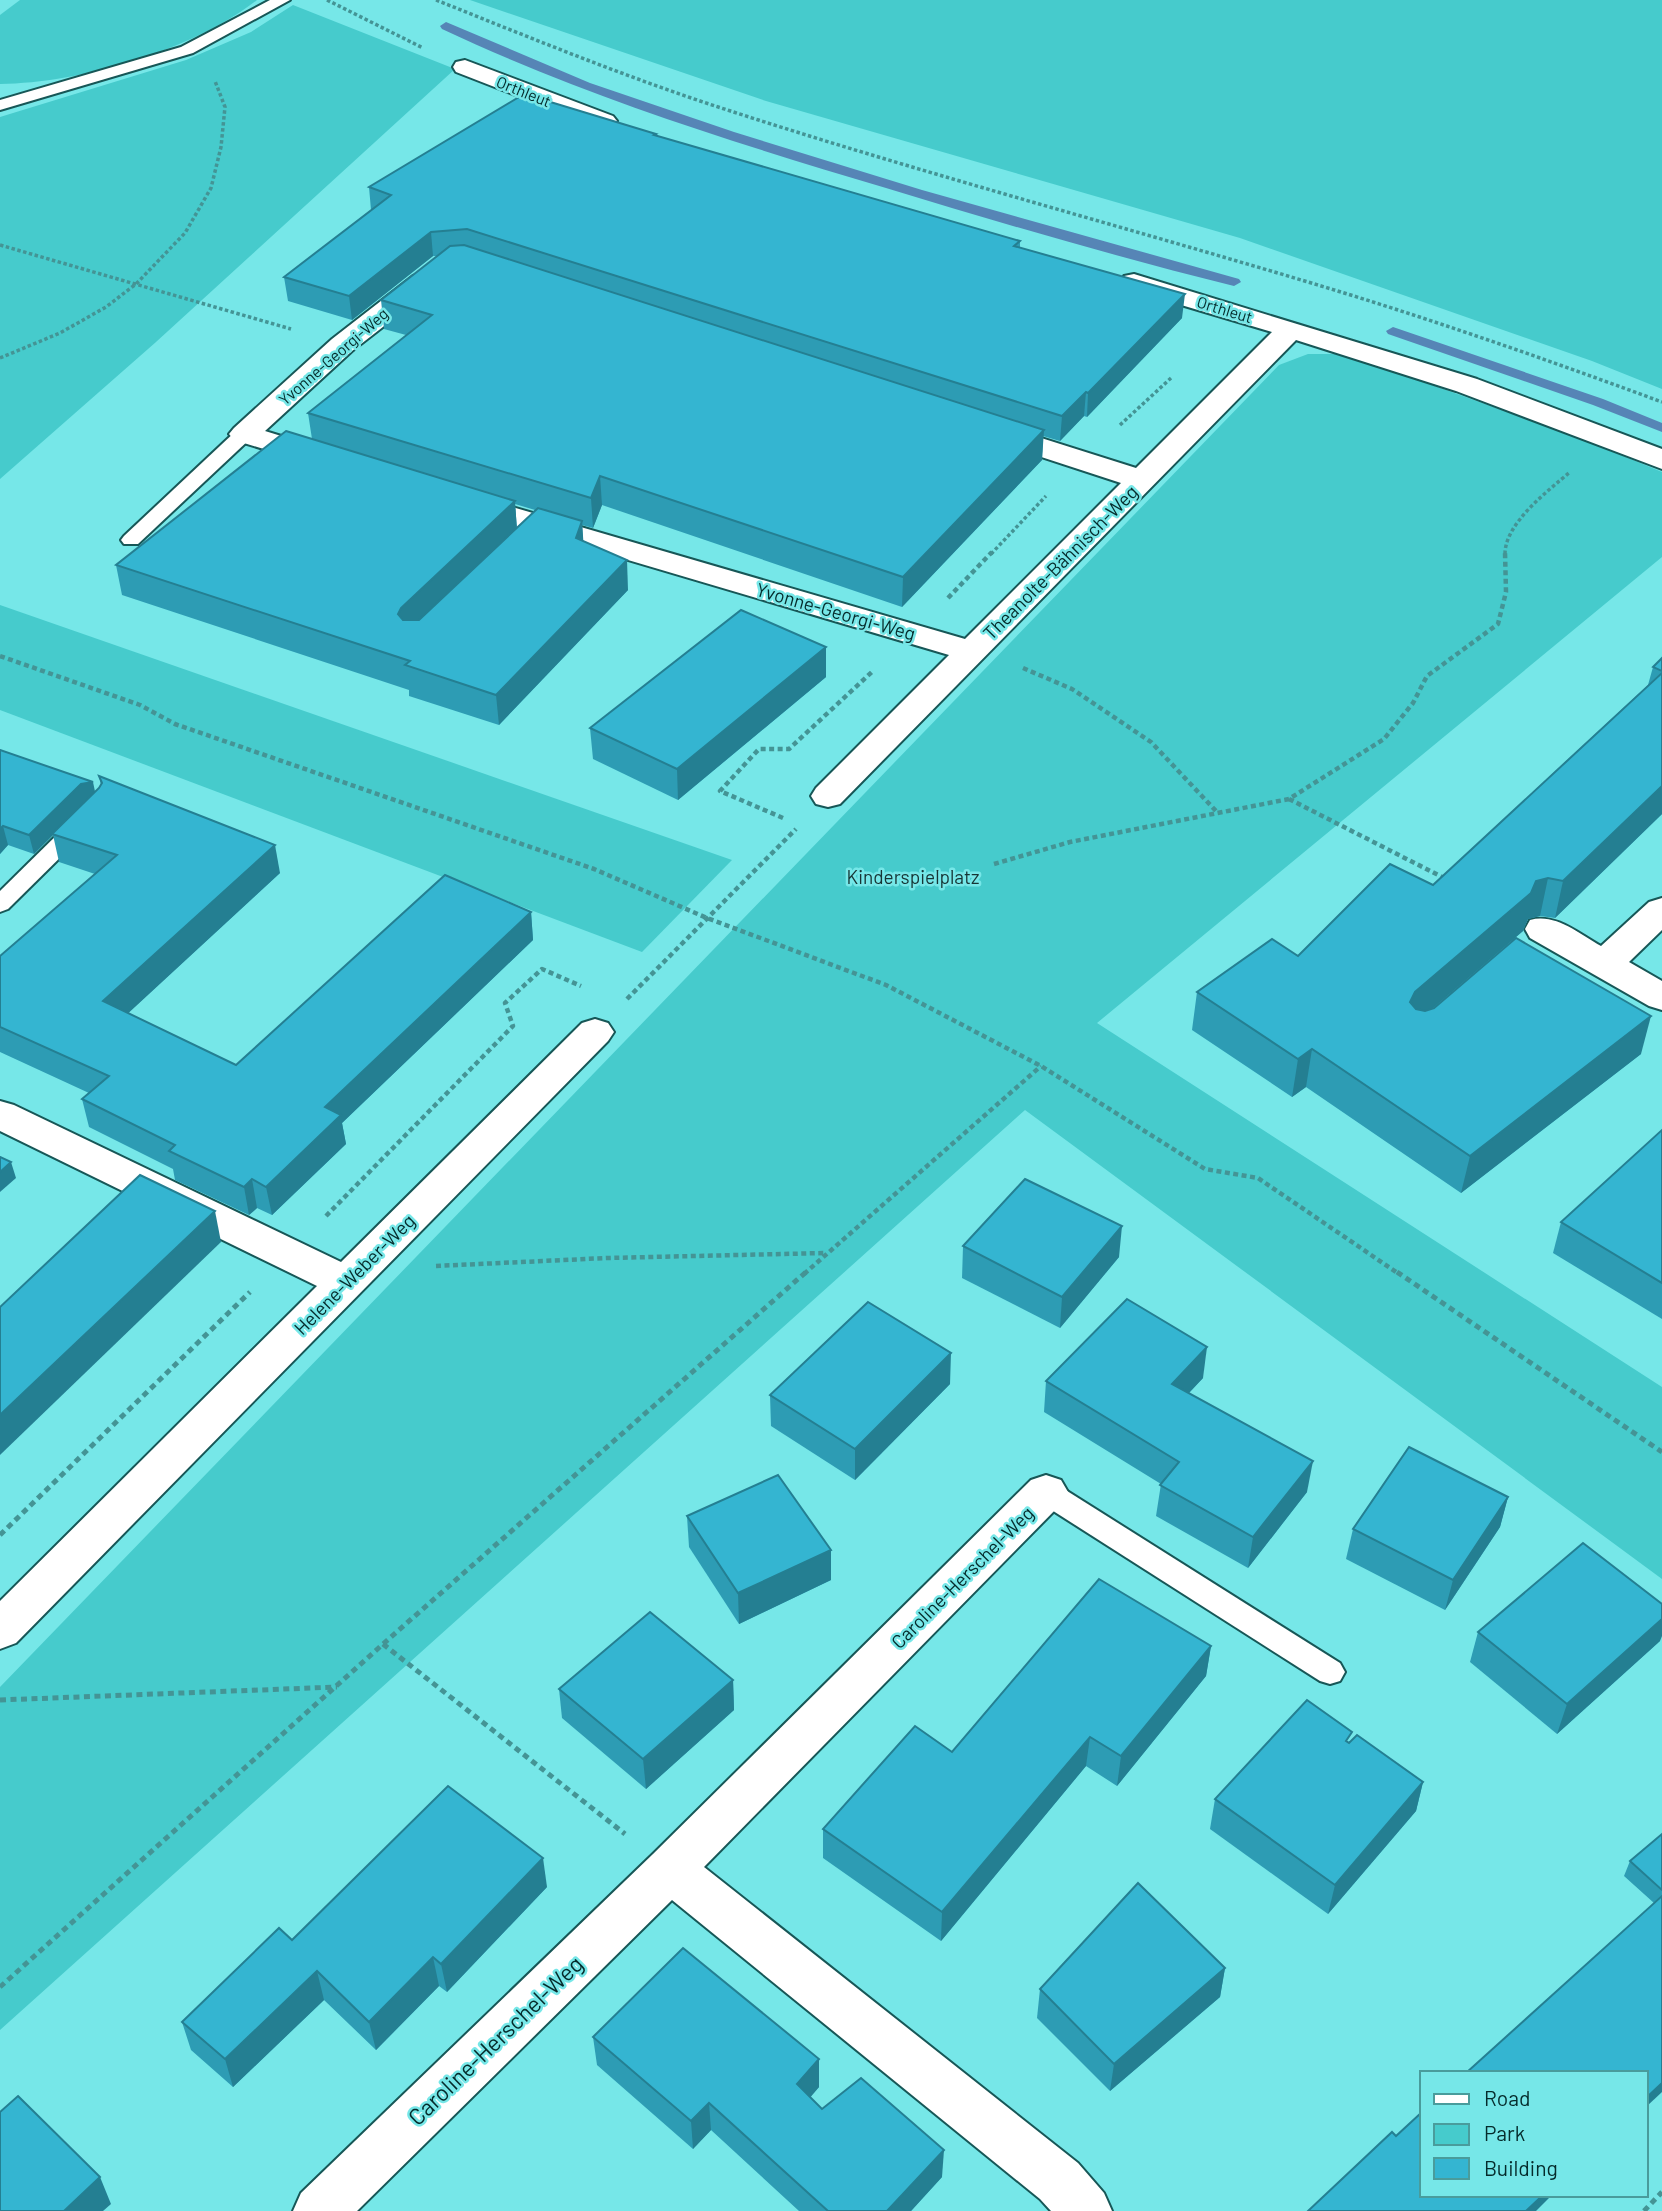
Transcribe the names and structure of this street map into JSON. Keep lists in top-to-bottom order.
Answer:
{
  "streets": {
    "street": [
      "Orthleut",
      "Yvonne-Georgi-Weg",
      "Theanolte-Bähnisch-Weg",
      "Helene-Weber-Weg",
      "Caroline-Herschel-Weg"
    ]
  },
  "crossings": [
    ["Orthleut", "Theanolte-Bähnisch-Weg"],
    ["Yvonne-Georgi-Weg", "Theanolte-Bähnisch-Weg"]
  ],
  "parks": ["Kinderspielplatz"],
  "legend": ["Road", "Park", "Building"]
}
